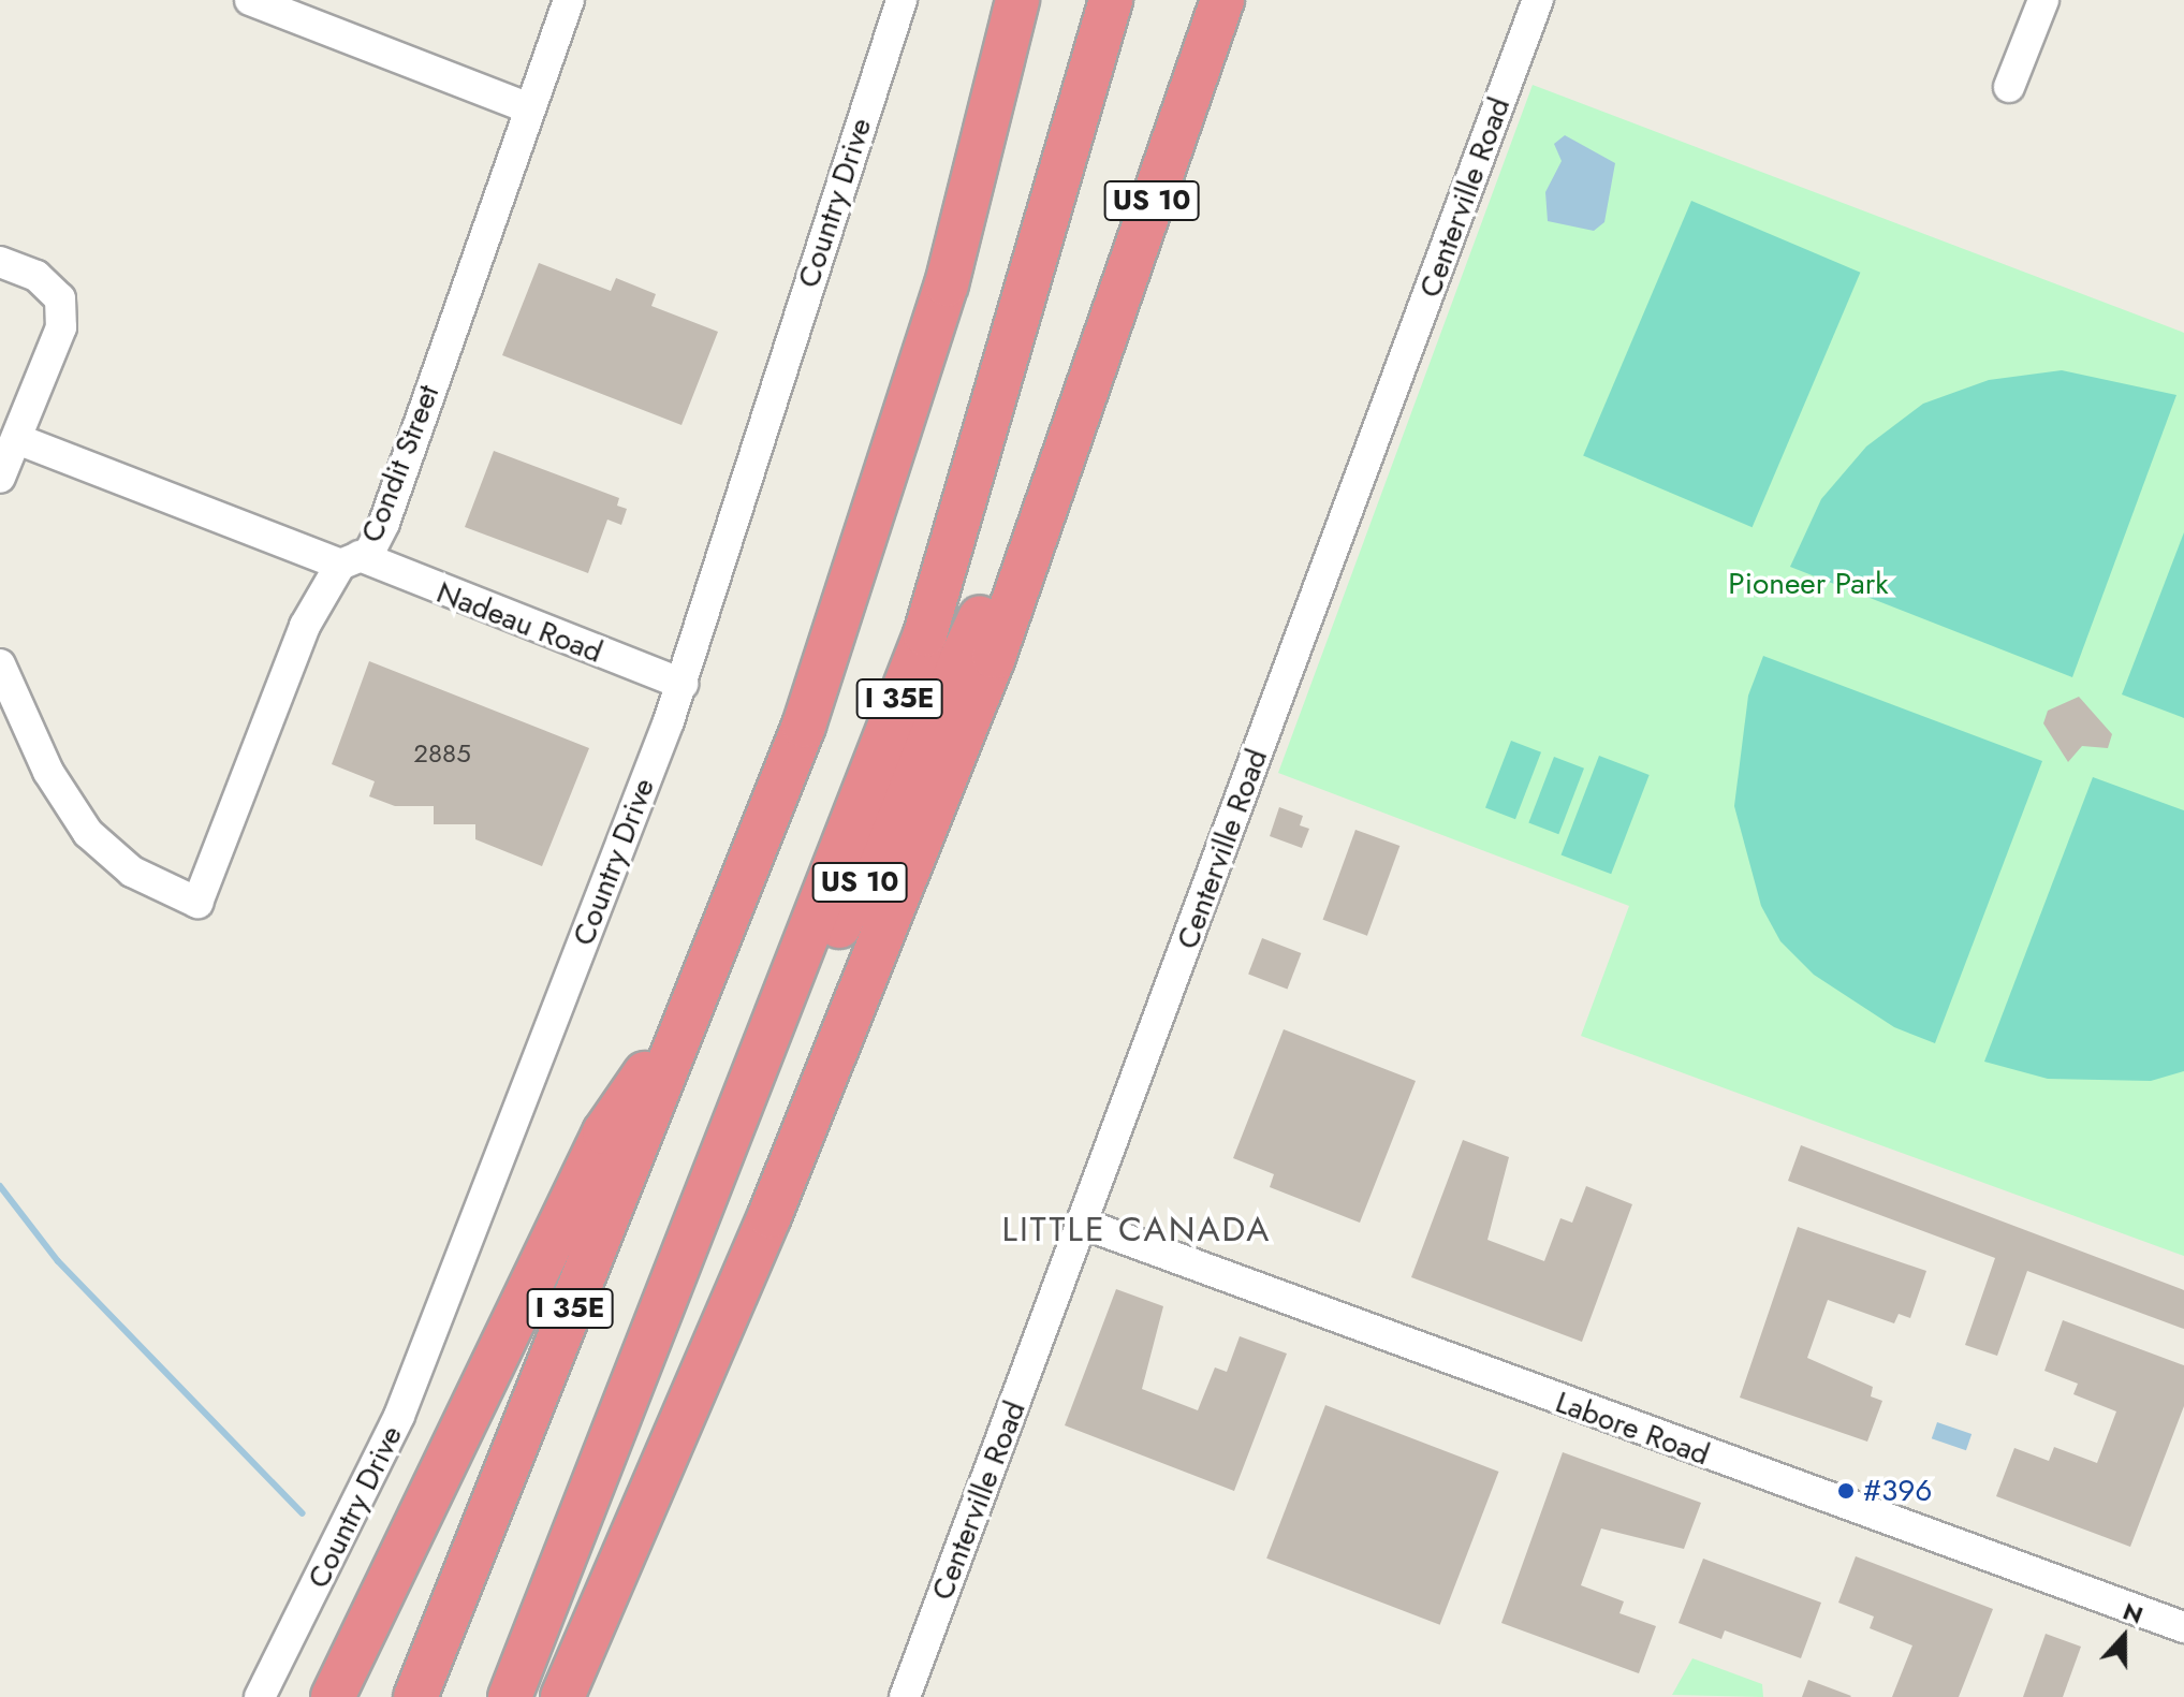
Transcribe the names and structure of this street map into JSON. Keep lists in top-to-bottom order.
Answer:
{
  "streets": {
    "highway": ["US 10", "I 35E"],
    "street": [
      "Centerville Road",
      "Country Drive",
      "Condit Street",
      "Nadeau Road",
      "Labore Road"
    ]
  },
  "crossings": [
    ["Centerville Road", "Labore Road"],
    ["US 10", "I 35E"],
    ["Country Drive", "Nadeau Road"],
    ["Condit Street", "Nadeau Road"]
  ],
  "districts": ["LITTLE CANADA"],
  "parks": ["Pioneer Park"],
  "places": ["#396"],
  "house_numbers": ["2885"],
  "north": "top"
}
